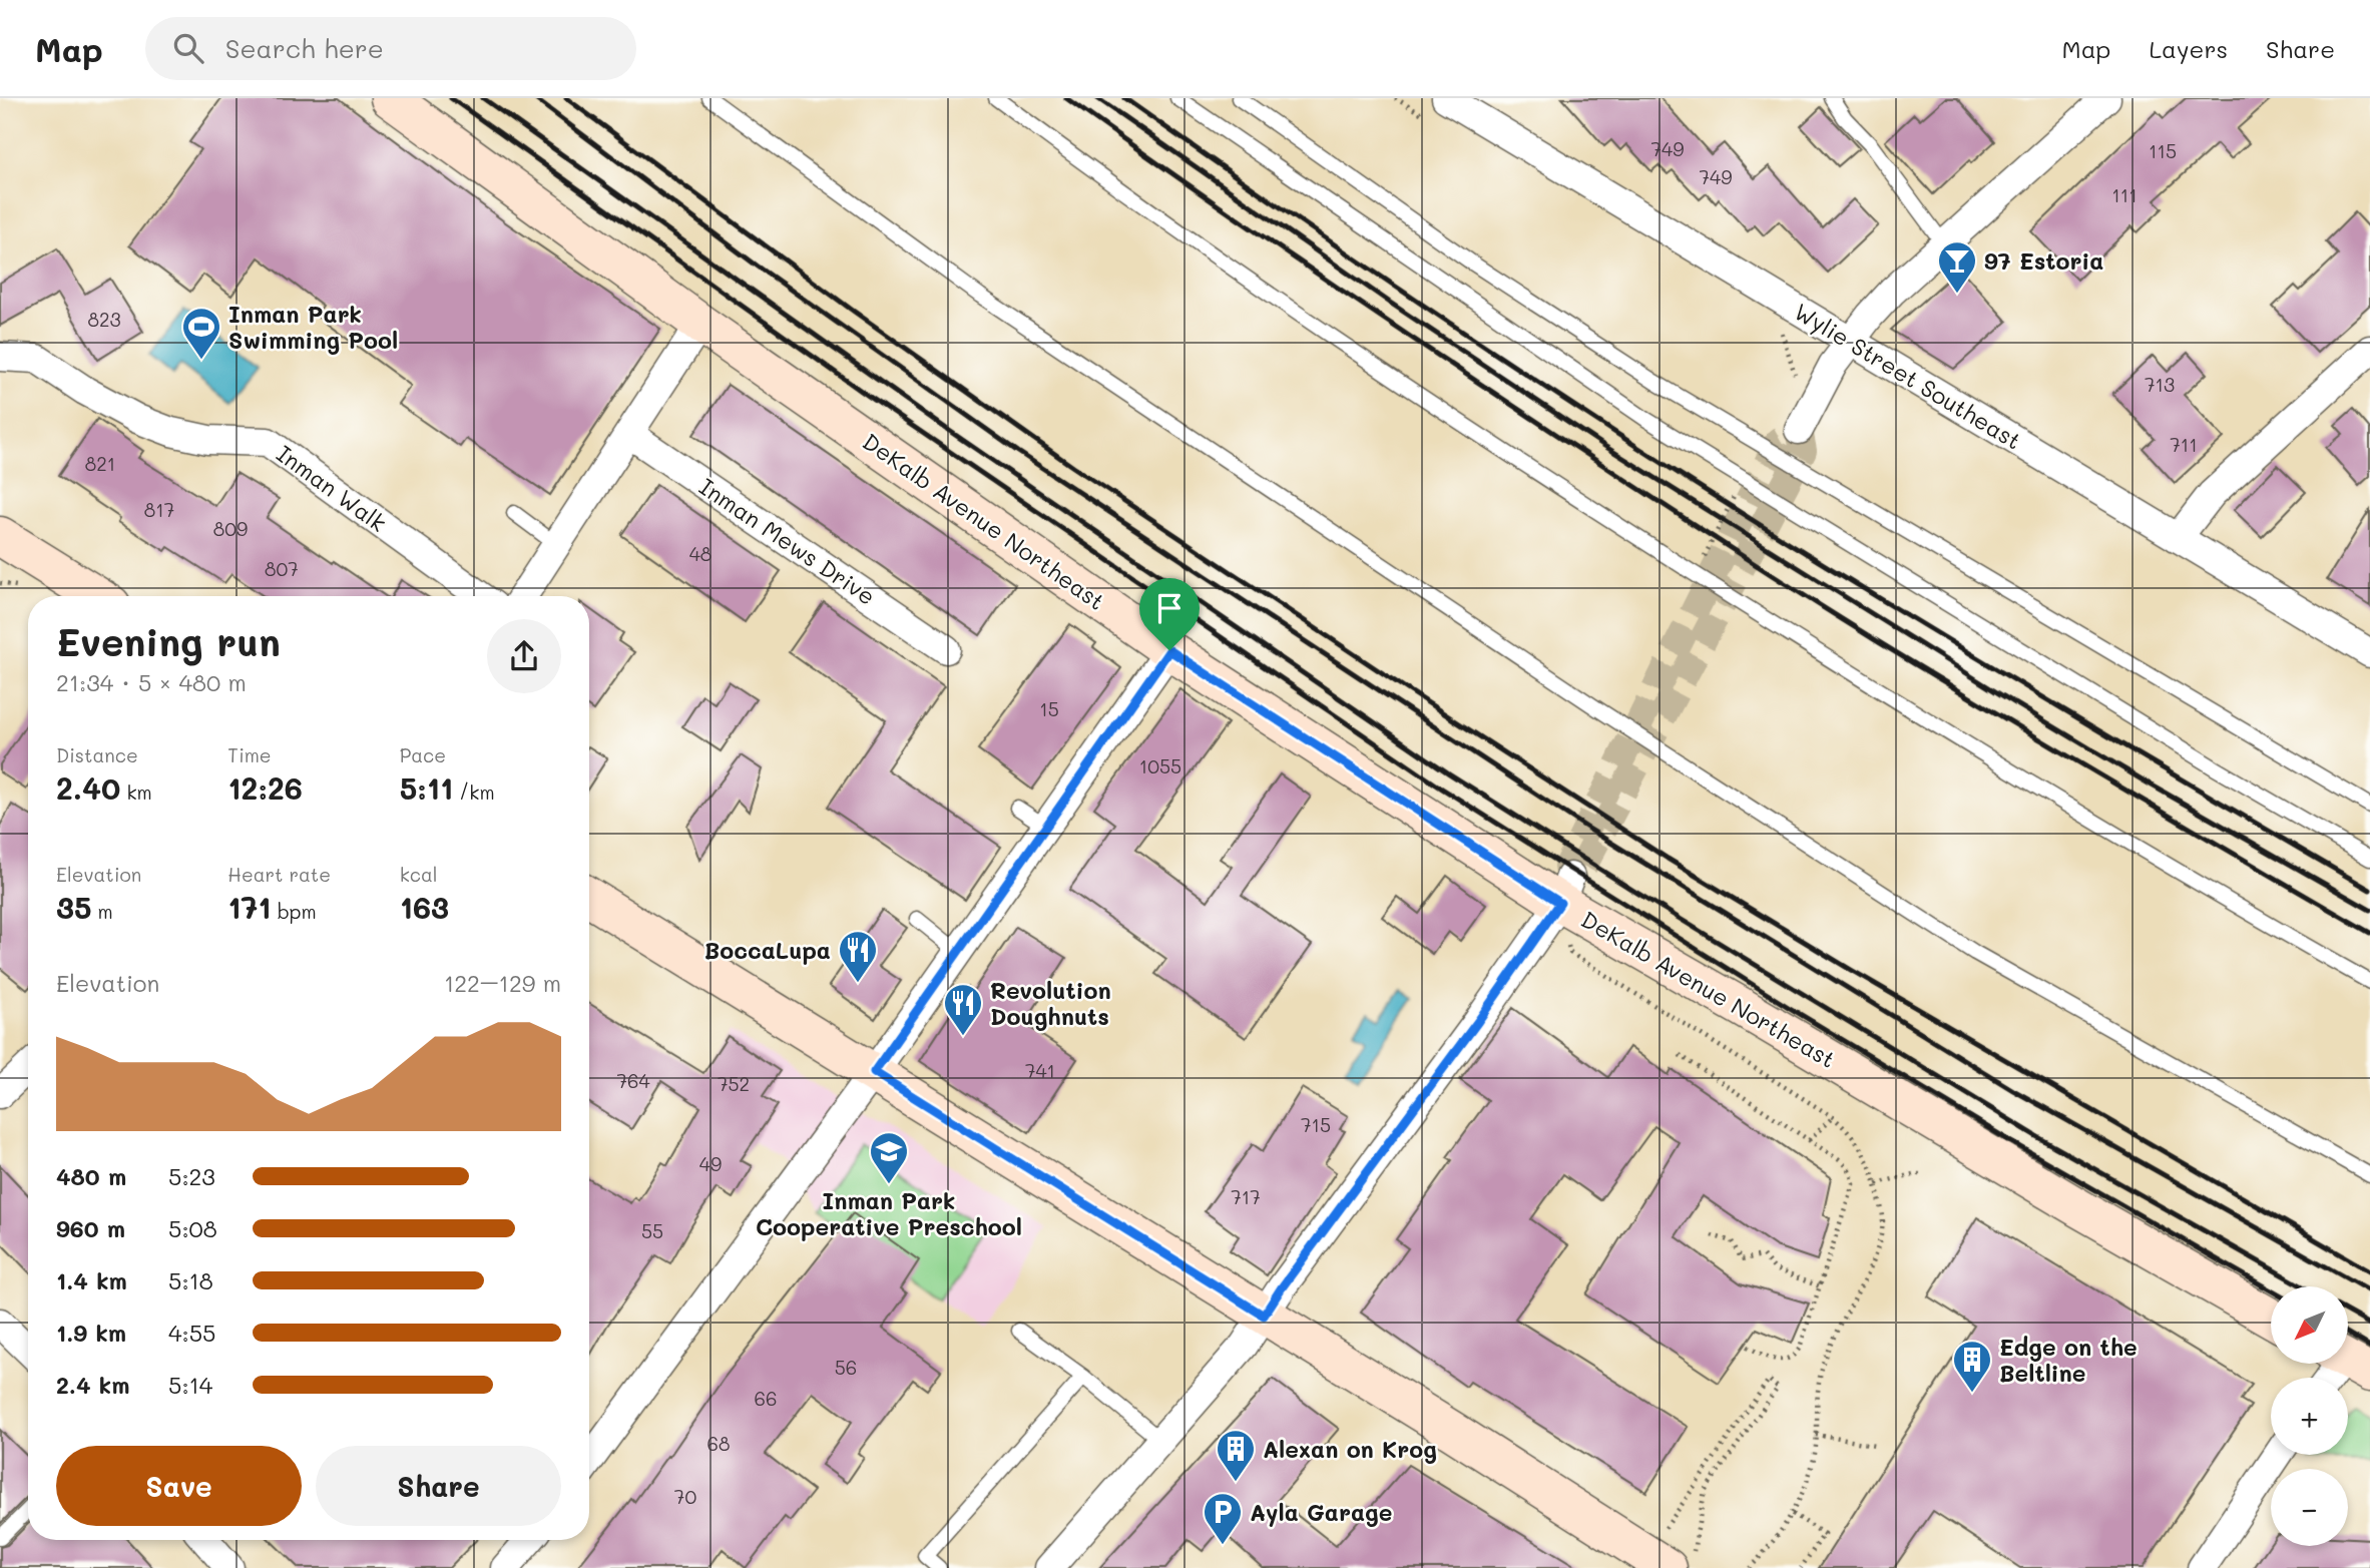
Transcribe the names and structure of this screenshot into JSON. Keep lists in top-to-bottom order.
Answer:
{
  "streets": {
    "main road": ["DeKalb Avenue Northeast"],
    "street": ["Wylie Street Southeast", "Inman Walk", "Inman Mews Drive"]
  },
  "places": {
    "bar": ["97 Estoria"],
    "sports": ["Inman Park Swimming Pool"],
    "restaurant": ["BoccaLupa", "Revolution Doughnuts"],
    "school or university": ["Inman Park Cooperative Preschool"],
    "building": ["Edge on the Beltline", "Alexan on Krog"],
    "parking": ["Ayla Garage"]
  },
  "house_numbers": [
    "749",
    "115",
    "749",
    "111",
    "823",
    "713",
    "711",
    "821",
    "817",
    "809",
    "48",
    "807",
    "15",
    "1055",
    "741",
    "764",
    "752",
    "715",
    "49",
    "717",
    "55",
    "56",
    "66",
    "68",
    "70"
  ],
  "north": "bottom left",
  "page": {
    "header": "Map",
    "search": "Search here",
    "nav": ["Map", "Layers", "Share"],
    "heading": ["Evening run", "21:34 · 5 × 480 m"],
    "stats": [
      ["Distance", "2.40 km"],
      ["Time", "12:26"],
      ["Pace", "5:11 /km"],
      ["Elevation", "35 m"],
      ["Heart rate", "171 bpm"],
      ["kcal", "163"]
    ],
    "chart": ["Elevation", "122–129 m"],
    "list": [
      {
        "name": "480 m",
        "note": "5:23"
      },
      {
        "name": "960 m",
        "note": "5:08"
      },
      {
        "name": "1.4 km",
        "note": "5:18"
      },
      {
        "name": "1.9 km",
        "note": "4:55"
      },
      {
        "name": "2.4 km",
        "note": "5:14"
      }
    ],
    "map_buttons": ["+", "−"],
    "buttons": ["Save", "Share"]
  }
}
